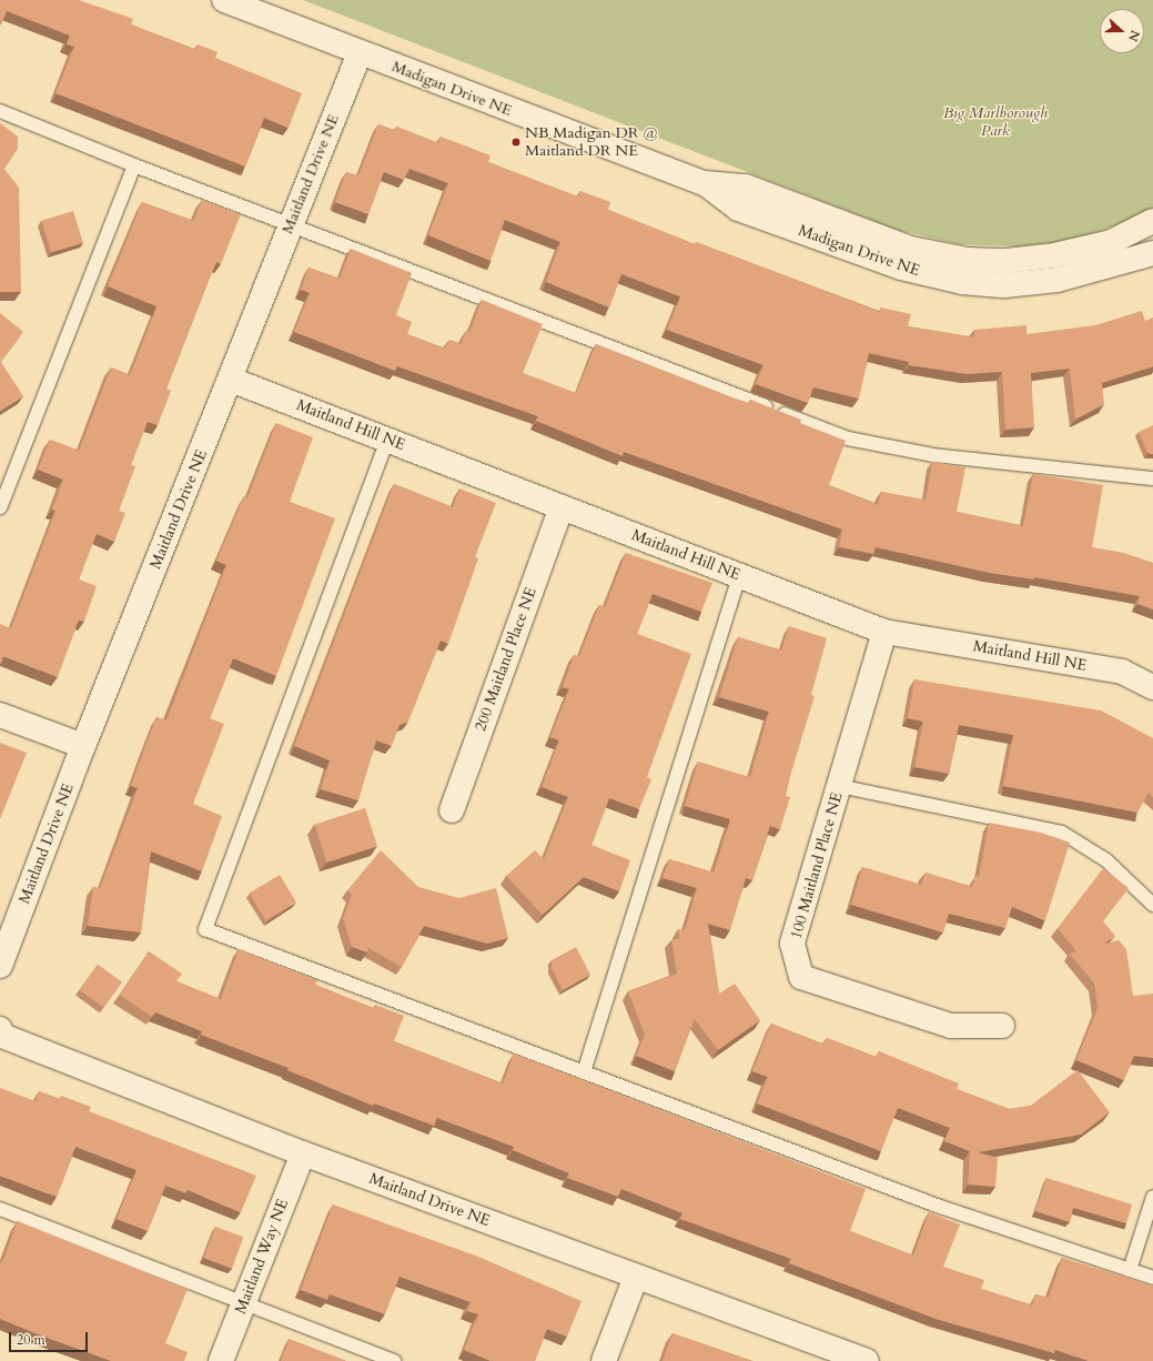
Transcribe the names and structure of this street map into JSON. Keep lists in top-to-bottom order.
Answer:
{
  "streets": {
    "street": [
      "Madigan Drive NE",
      "Maitland Drive NE",
      "Maitland Hill NE",
      "200 Maitland Place NE",
      "100 Maitland Place NE",
      "Maitland Way NE"
    ]
  },
  "crossings": [
    ["Madigan Drive NE", "Maitland Drive NE"],
    ["Maitland Drive NE", "Maitland Hill NE"],
    ["Maitland Drive NE", "Maitland Way NE"],
    ["Maitland Hill NE", "200 Maitland Place NE"],
    ["Maitland Hill NE", "100 Maitland Place NE"]
  ],
  "parks": ["Big Marlborough Park"],
  "places": ["NB Madigan DR @ Maitland DR NE"],
  "scale_bar": "20 m",
  "north": "right"
}
